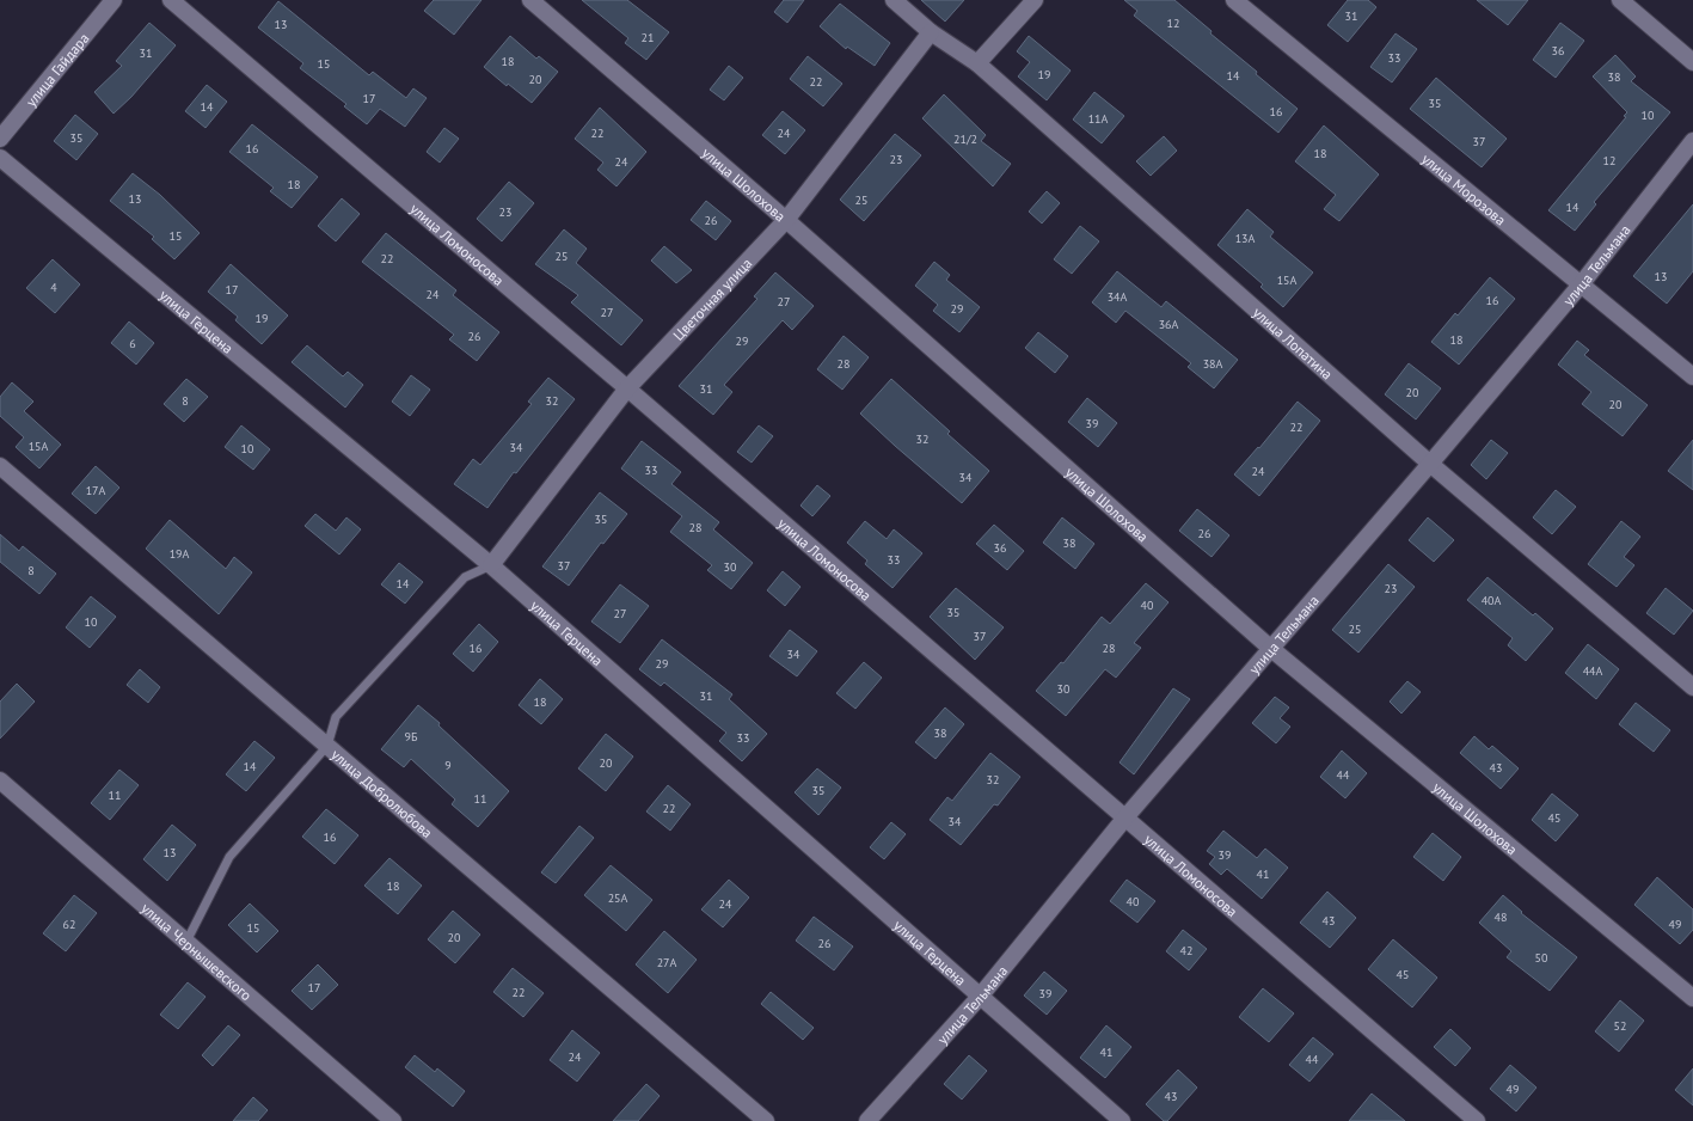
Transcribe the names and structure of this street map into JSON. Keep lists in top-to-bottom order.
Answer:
{
  "streets": {
    "street": [
      "улица Гайдара",
      "улица Шолохова",
      "улица Морозова",
      "улица Ломоносова",
      "улица Тельмана",
      "Цветочная улица",
      "улица Герцена",
      "улица Лопатина",
      "улица Добролюбова",
      "улица Чернышевского"
    ]
  },
  "crossings": [
    ["улица Шолохова", "улица Тельмана"],
    ["улица Шолохова", "Цветочная улица"],
    ["улица Морозова", "улица Тельмана"],
    ["улица Ломоносова", "улица Тельмана"],
    ["улица Ломоносова", "Цветочная улица"],
    ["улица Тельмана", "улица Герцена"],
    ["улица Тельмана", "улица Лопатина"],
    ["Цветочная улица", "улица Герцена"],
    ["Цветочная улица", "улица Лопатина"]
  ],
  "house_numbers": [
    "31",
    "12",
    "13",
    "21",
    "36",
    "31",
    "33",
    "18",
    "15",
    "19",
    "14",
    "38",
    "20",
    "22",
    "17",
    "35",
    "14",
    "16",
    "10",
    "11А",
    "22",
    "24",
    "35",
    "21/2",
    "37",
    "16",
    "18",
    "23",
    "12",
    "24",
    "18",
    "13",
    "25",
    "14",
    "23",
    "26",
    "15",
    "13А",
    "25",
    "22",
    "13",
    "15А",
    "4",
    "17",
    "24",
    "34А",
    "16",
    "27",
    "29",
    "27",
    "19",
    "36А",
    "26",
    "18",
    "29",
    "6",
    "28",
    "38А",
    "31",
    "20",
    "8",
    "32",
    "20",
    "39",
    "22",
    "32",
    "15А",
    "34",
    "10",
    "33",
    "24",
    "34",
    "17А",
    "35",
    "28",
    "26",
    "38",
    "36",
    "19А",
    "33",
    "37",
    "30",
    "8",
    "14",
    "23",
    "40А",
    "40",
    "35",
    "27",
    "10",
    "25",
    "37",
    "16",
    "28",
    "34",
    "29",
    "44А",
    "30",
    "31",
    "18",
    "38",
    "9Б",
    "33",
    "20",
    "9",
    "14",
    "43",
    "44",
    "32",
    "35",
    "11",
    "11",
    "22",
    "45",
    "34",
    "16",
    "13",
    "39",
    "41",
    "18",
    "25А",
    "40",
    "24",
    "48",
    "43",
    "62",
    "49",
    "15",
    "20",
    "26",
    "42",
    "50",
    "27А",
    "45",
    "17",
    "22",
    "39",
    "52",
    "41",
    "24",
    "44",
    "49",
    "43"
  ]
}
